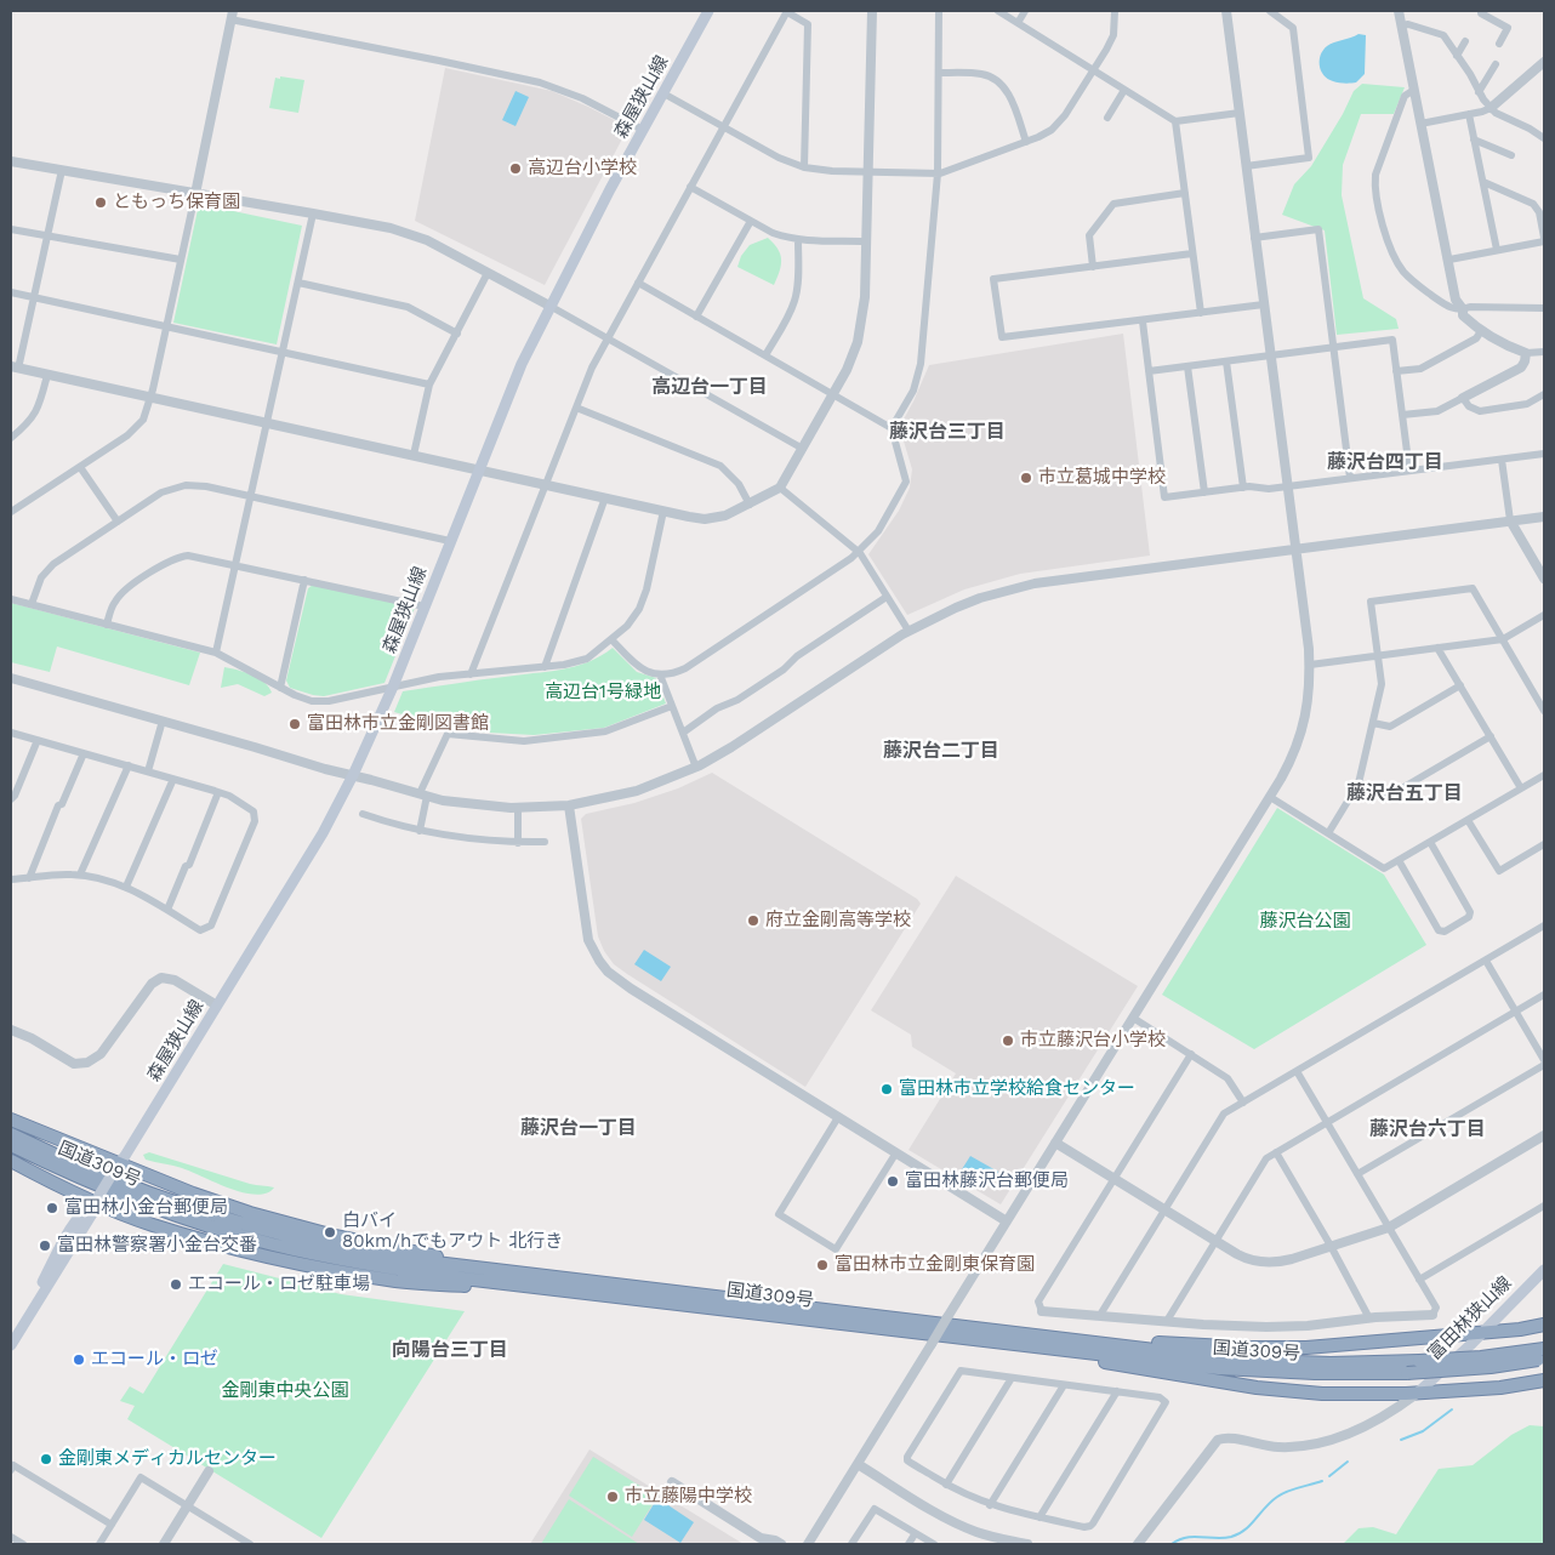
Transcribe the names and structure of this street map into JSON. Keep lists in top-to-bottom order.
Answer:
{
  "streets": {
    "highway": ["国道309号"],
    "main road": ["森屋狭山線", "富田林狭山線"]
  },
  "districts": [
    "高辺台一丁目",
    "藤沢台三丁目",
    "藤沢台四丁目",
    "藤沢台二丁目",
    "藤沢台五丁目",
    "藤沢台一丁目",
    "藤沢台六丁目",
    "向陽台三丁目"
  ],
  "parks": ["高辺台1号緑地", "藤沢台公園", "金剛東中央公園"],
  "places": [
    "高辺台小学校",
    "ともっち保育園",
    "市立葛城中学校",
    "富田林市立金剛図書館",
    "府立金剛高等学校",
    "市立藤沢台小学校",
    "富田林市立学校給食センター",
    "富田林藤沢台郵便局",
    "富田林小金台郵便局",
    "白バイ 80km/hでもアウト 北行き",
    "富田林警察署小金台交番",
    "富田林市立金剛東保育園",
    "エコール・ロゼ駐車場",
    "エコール・ロゼ",
    "金剛東メディカルセンター",
    "市立藤陽中学校"
  ]
}
